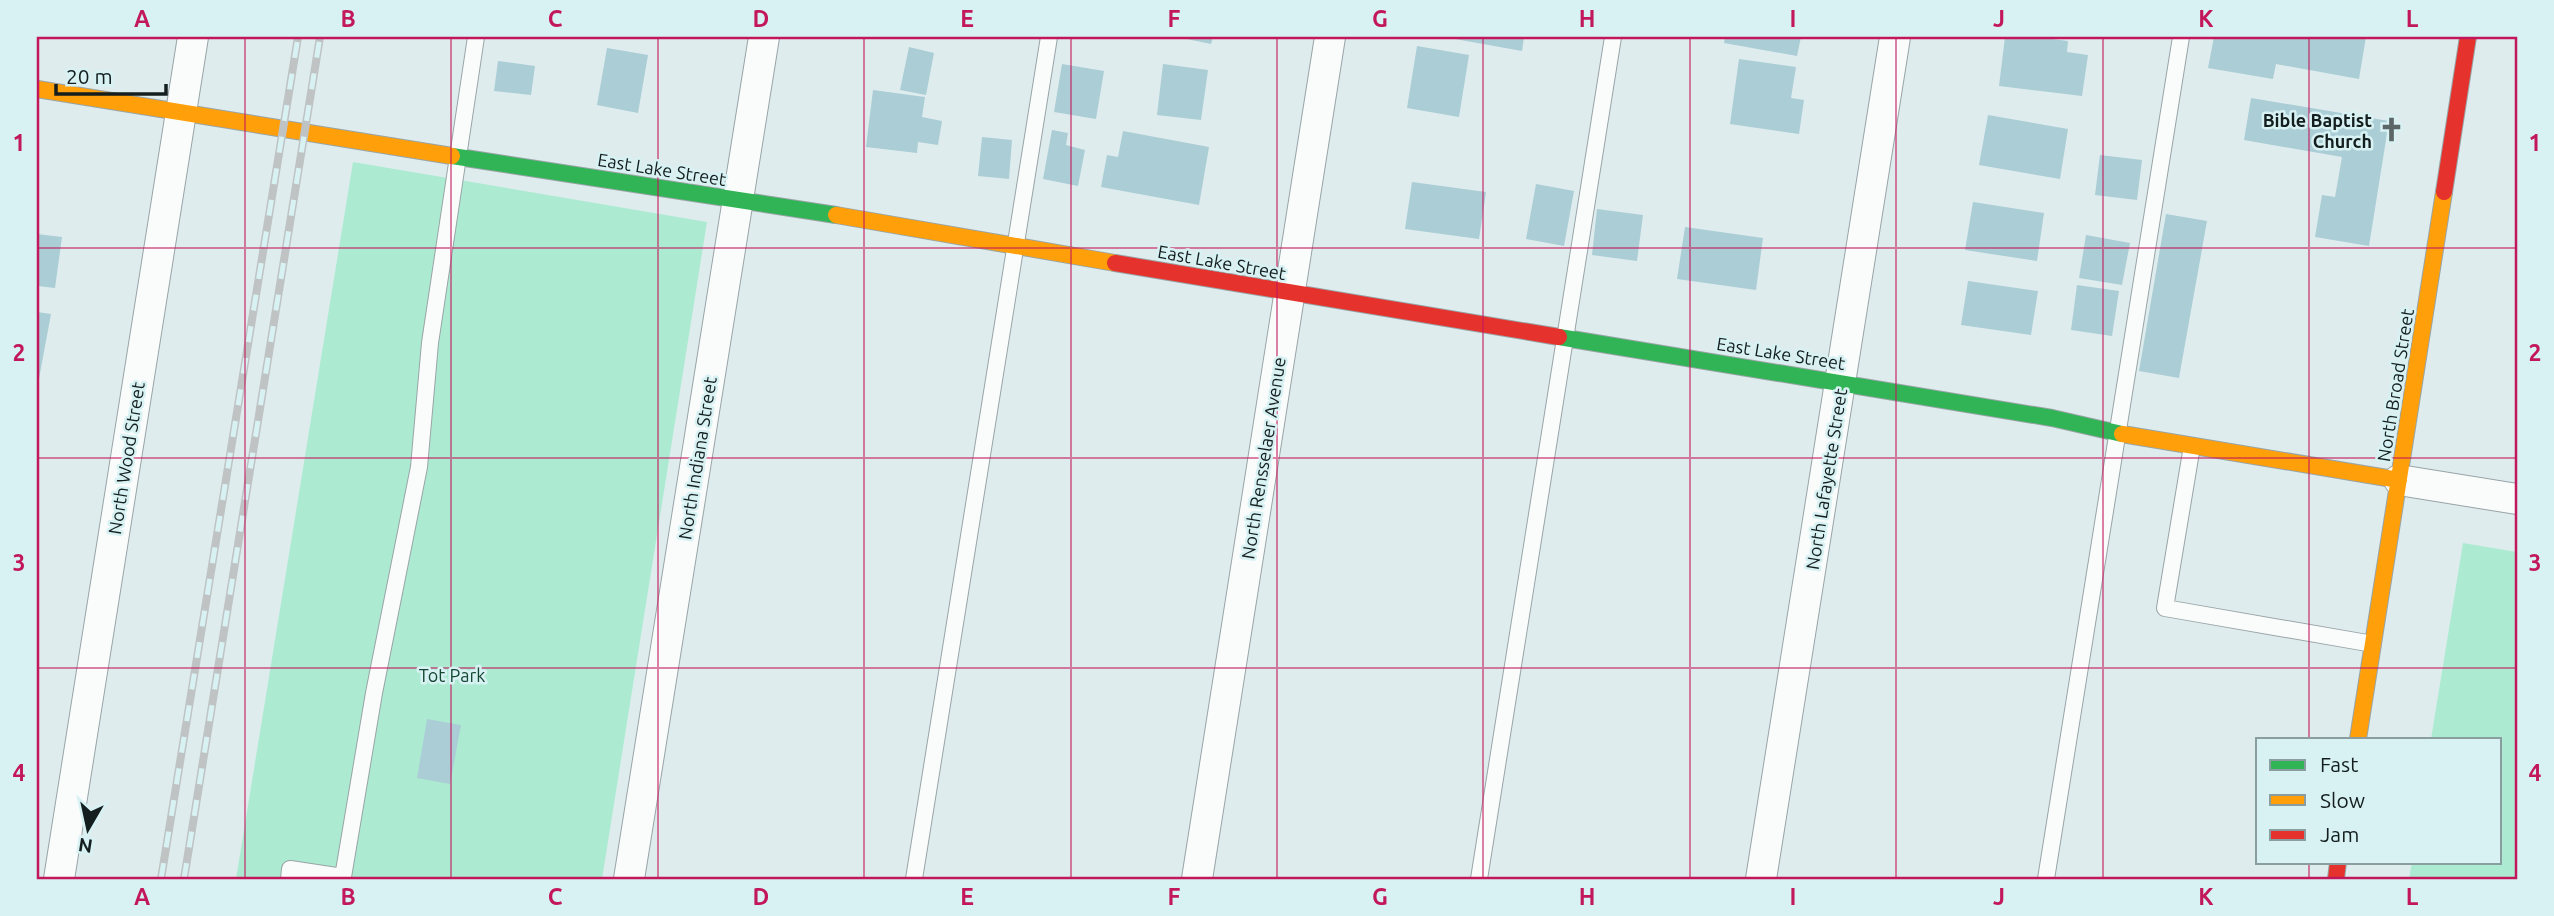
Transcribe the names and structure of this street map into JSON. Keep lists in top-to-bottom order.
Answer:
{
  "streets": {
    "street": [
      "East Lake Street",
      "North Broad Street",
      "North Wood Street",
      "North Indiana Street",
      "North Rensselaer Avenue",
      "North Lafayette Street"
    ]
  },
  "crossings": [
    ["East Lake Street", "North Broad Street"],
    ["East Lake Street", "North Wood Street"],
    ["East Lake Street", "North Indiana Street"],
    ["East Lake Street", "North Rensselaer Avenue"],
    ["East Lake Street", "North Lafayette Street"]
  ],
  "parks": ["Tot Park"],
  "places": {
    "church": ["Bible Baptist Church"]
  },
  "legend": ["Fast", "Slow", "Jam"],
  "scale_bar": "20 m",
  "north": "bottom",
  "grid": {
    "columns": [
      "A",
      "B",
      "C",
      "D",
      "E",
      "F",
      "G",
      "H",
      "I",
      "J",
      "K",
      "L"
    ],
    "rows": [
      "1",
      "2",
      "3",
      "4"
    ]
  }
}
